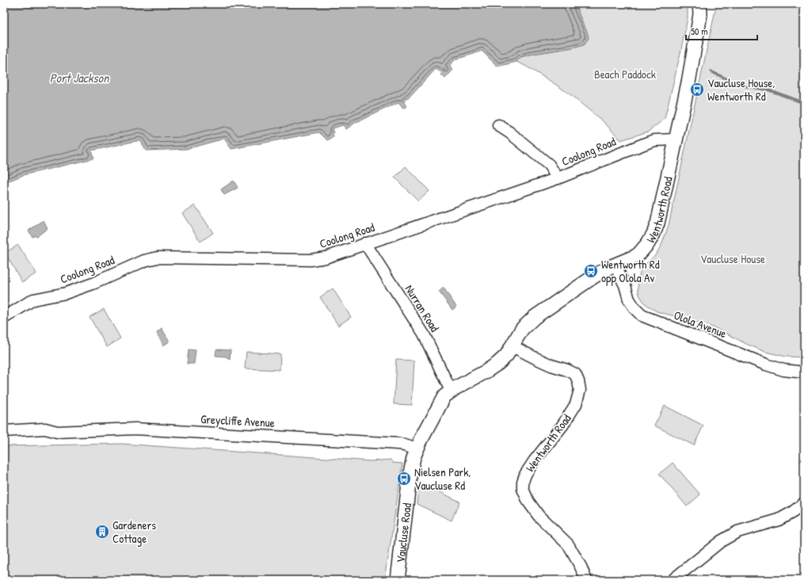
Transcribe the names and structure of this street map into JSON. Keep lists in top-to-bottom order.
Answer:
{
  "streets": {
    "street": [
      "Coolong Road",
      "Wentworth Road",
      "Nurran Road",
      "Olola Avenue",
      "Greycliffe Avenue",
      "Vaucluse Road"
    ]
  },
  "crossings": [
    ["Coolong Road", "Wentworth Road"],
    ["Coolong Road", "Nurran Road"],
    ["Wentworth Road", "Nurran Road"],
    ["Wentworth Road", "Olola Avenue"],
    ["Wentworth Road", "Greycliffe Avenue"],
    ["Wentworth Road", "Vaucluse Road"],
    ["Greycliffe Avenue", "Vaucluse Road"]
  ],
  "water": ["Port Jackson"],
  "parks": ["Beach Paddock", "Vaucluse House"],
  "places": {
    "bus stop": ["Vaucluse House, Wentworth Rd", "Wentworth Rd opp Olola Av", "Nielsen Park, Vaucluse Rd"],
    "building": ["Gardeners Cottage"]
  },
  "scale_bar": "50 m"
}
